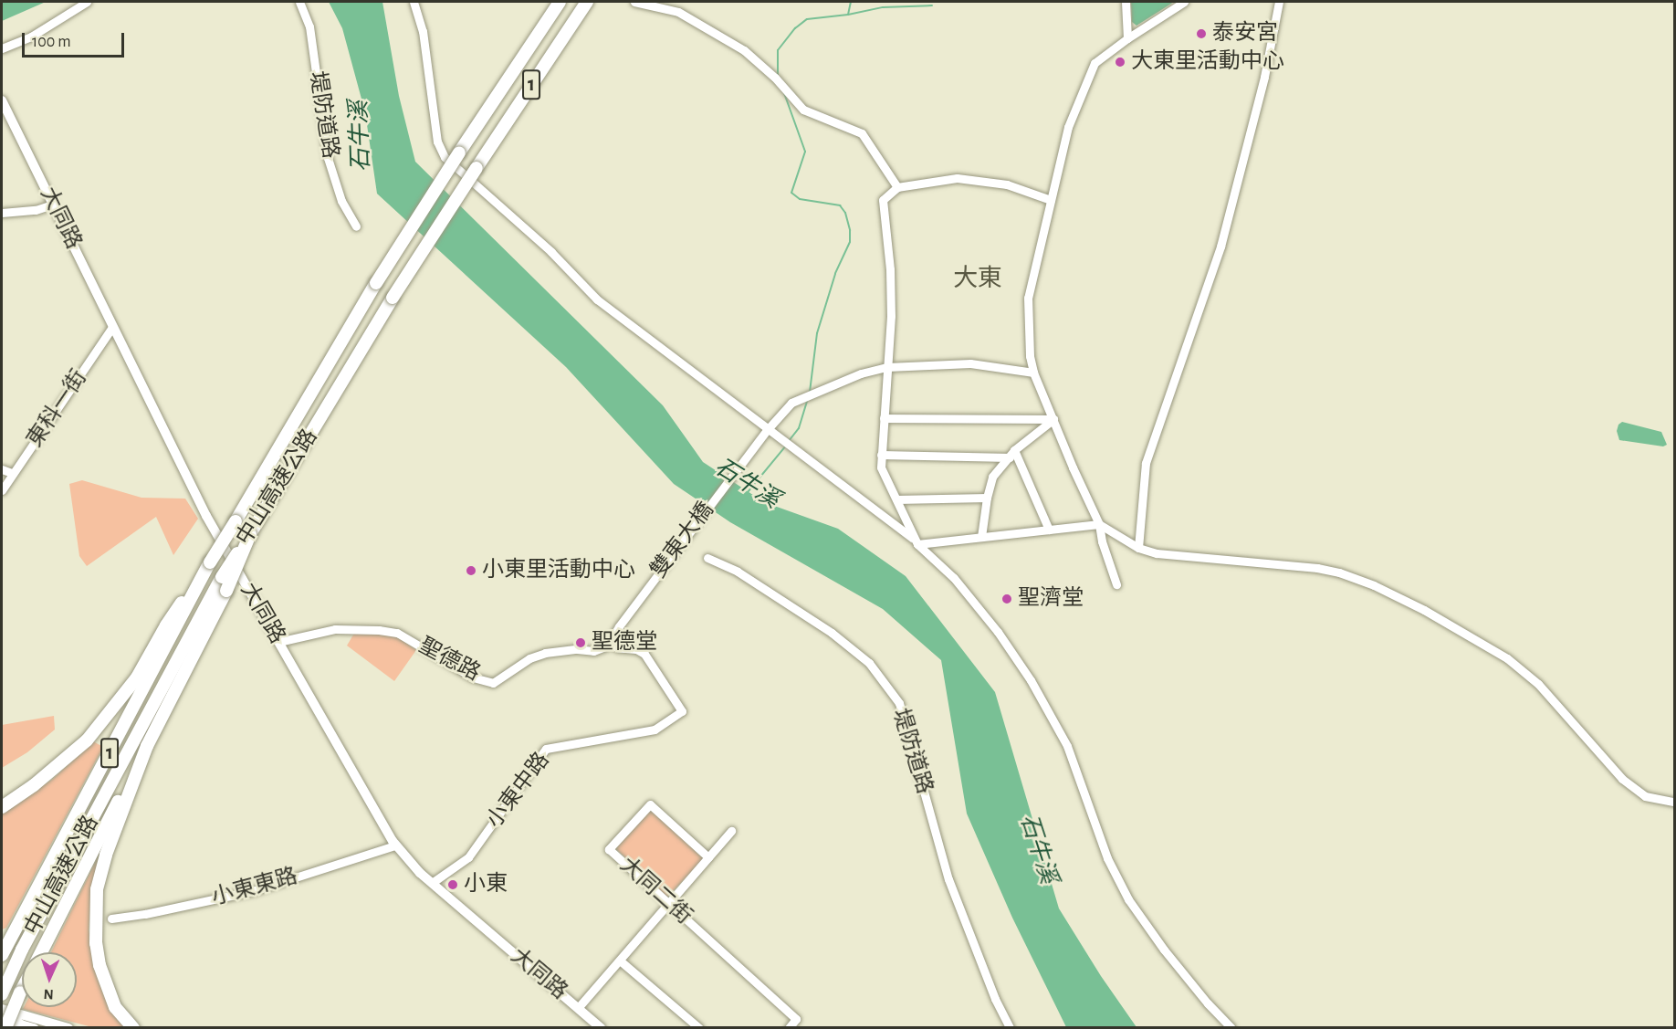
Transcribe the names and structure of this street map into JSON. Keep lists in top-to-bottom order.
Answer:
{
  "streets": {
    "highway": ["1", "中山高速公路"],
    "main road": ["大同路"],
    "street": [
      "堤防道路",
      "東科一街",
      "雙東大橋",
      "聖德路",
      "小東中路",
      "小東東路",
      "大同二街"
    ]
  },
  "crossings": [
    ["大同路", "東科一街"],
    ["大同路", "聖德路"],
    ["大同路", "小東中路"],
    ["大同路", "小東東路"],
    ["雙東大橋", "聖德路"],
    ["雙東大橋", "小東中路"],
    ["聖德路", "小東中路"]
  ],
  "districts": ["大東"],
  "water": ["石牛溪"],
  "places": [
    "泰安宮",
    "大東里活動中心",
    "小東里活動中心",
    "聖濟堂",
    "聖德堂",
    "小東"
  ],
  "scale_bar": "100 m",
  "north": "bottom"
}
